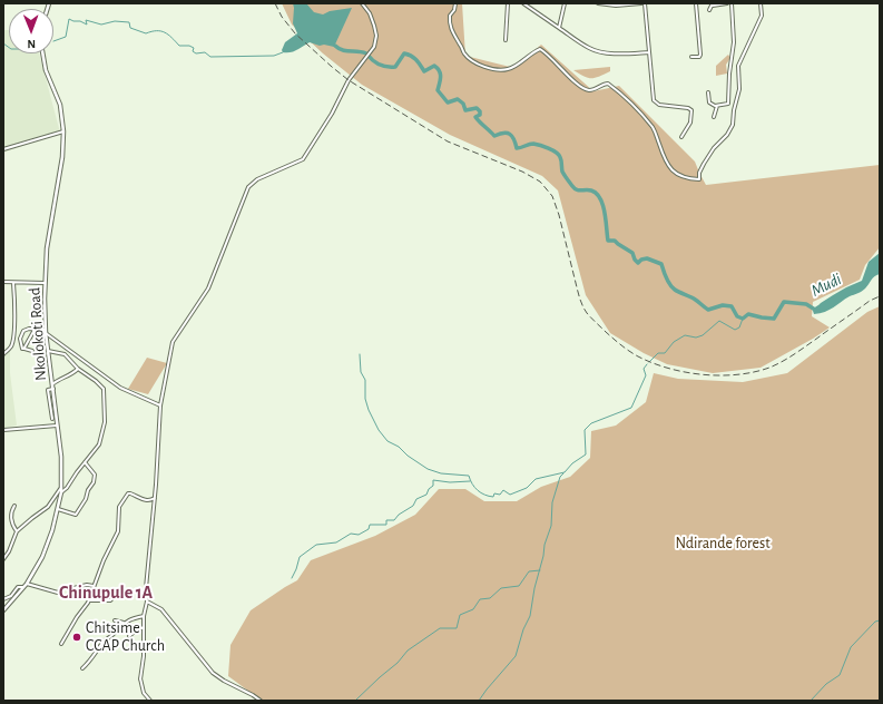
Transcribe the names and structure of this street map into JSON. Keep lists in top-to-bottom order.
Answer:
{
  "streets": {
    "main road": ["Nkolokoti Road"]
  },
  "districts": ["Chinupule 1A"],
  "water": ["Mudi"],
  "parks": ["Ndirande forest"],
  "places": ["Chitsime CCAP Church"],
  "north": "bottom"
}
